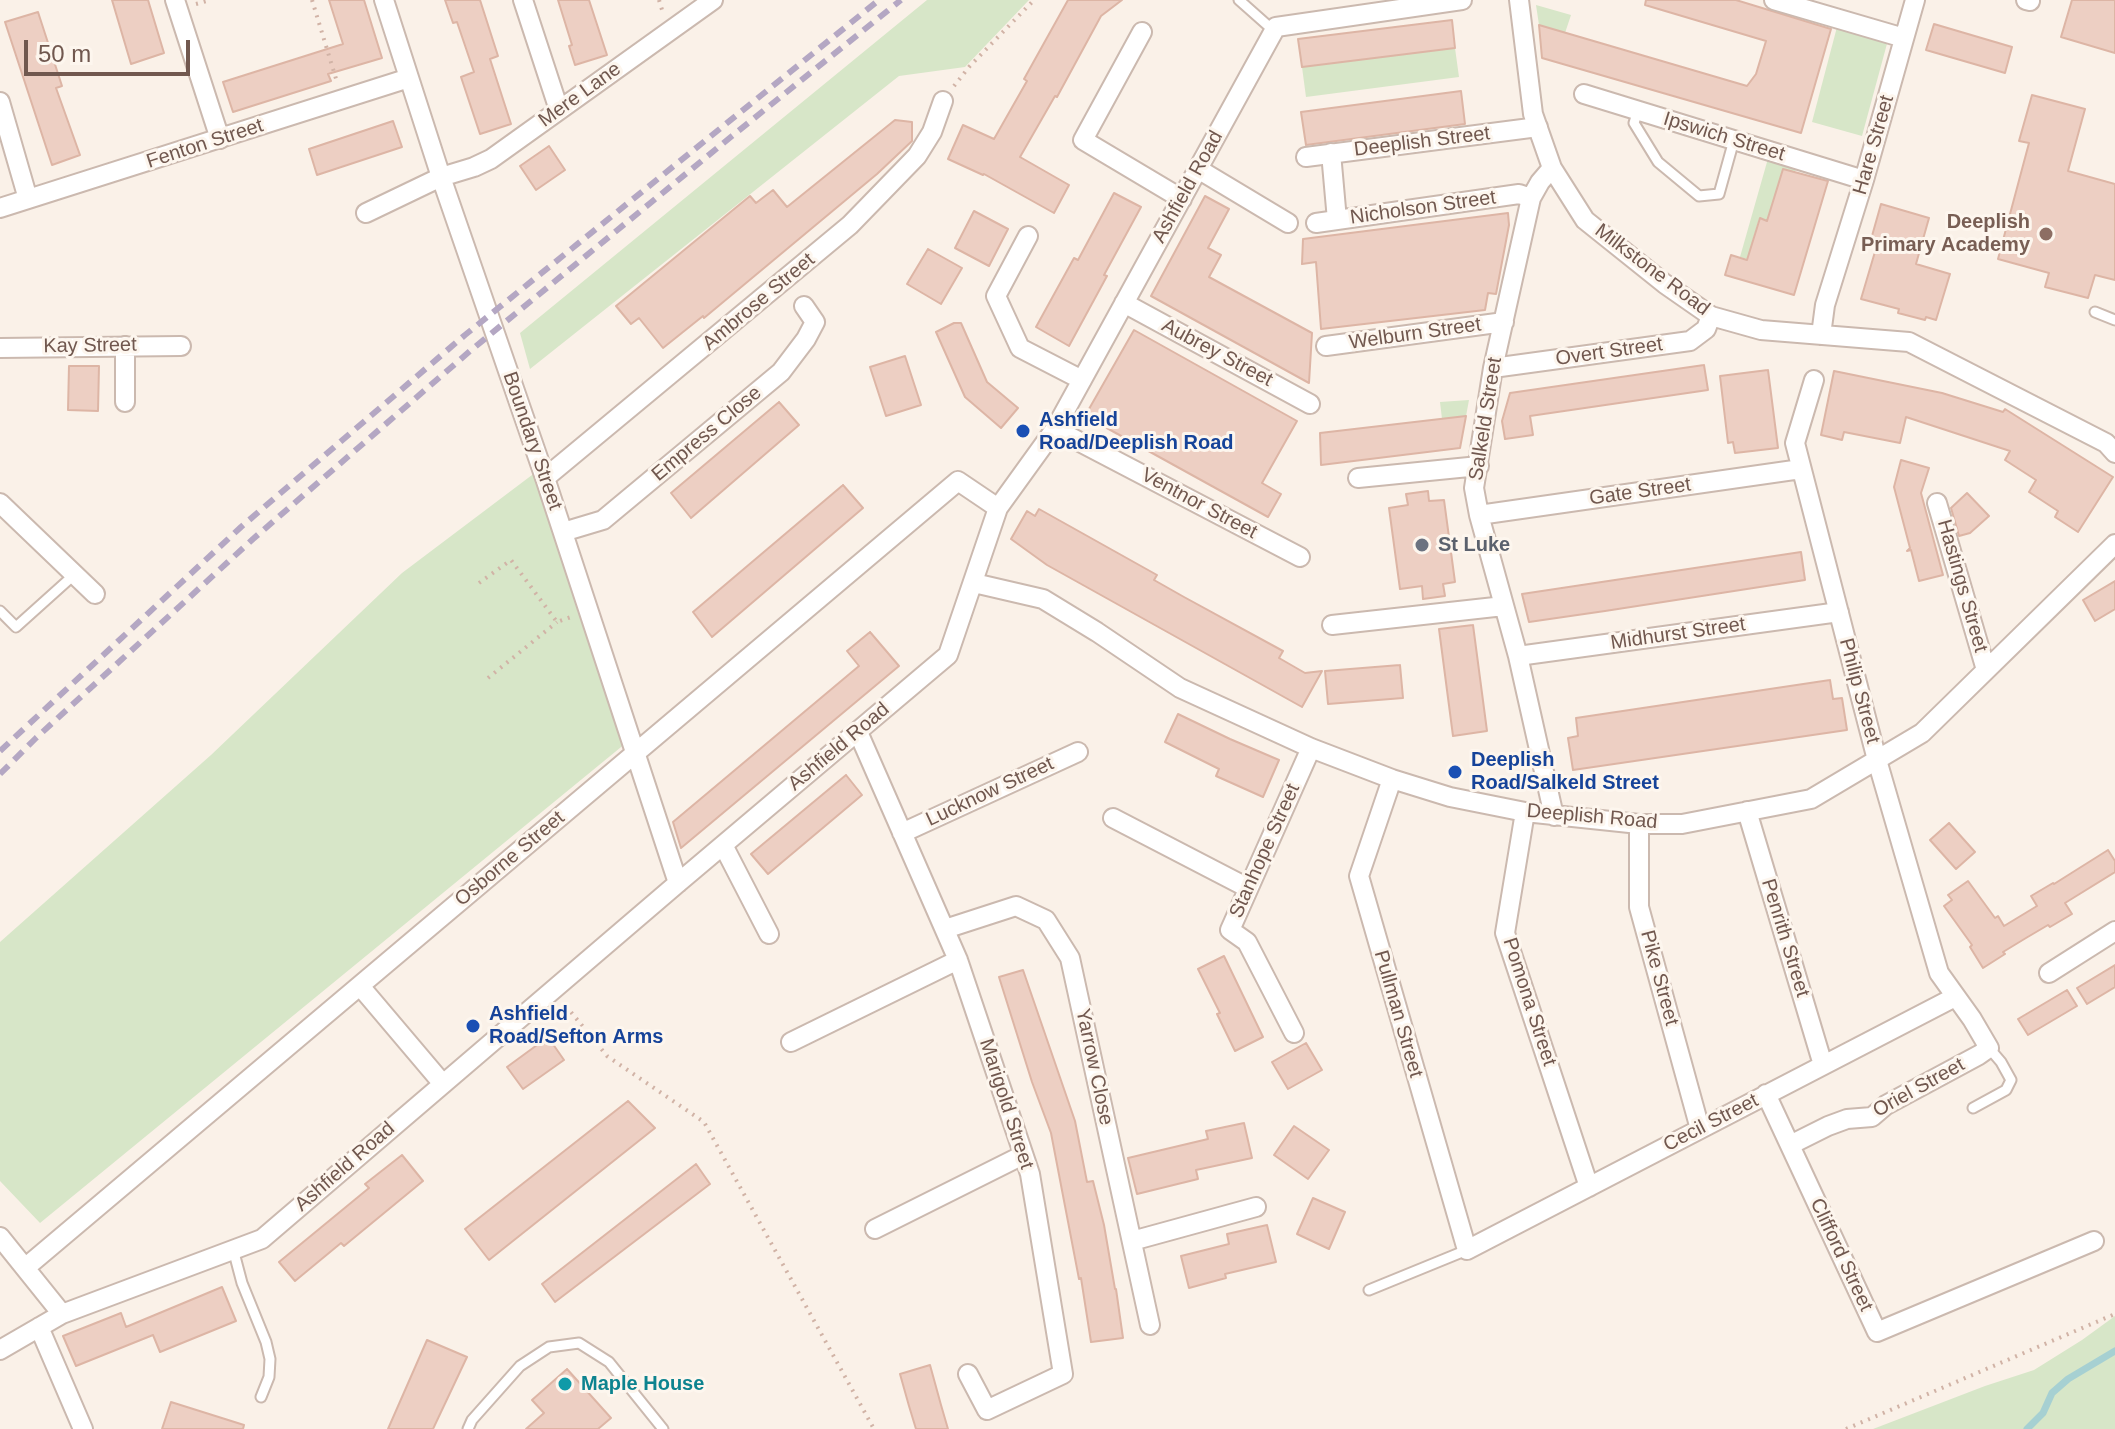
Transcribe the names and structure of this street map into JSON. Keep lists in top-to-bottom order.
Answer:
{
  "streets": {
    "street": [
      "Mere Lane",
      "Ipswich Street",
      "Deeplish Street",
      "Fenton Street",
      "Hare Street",
      "Ashfield Road",
      "Nicholson Street",
      "Milkstone Road",
      "Ambrose Street",
      "Welburn Street",
      "Kay Street",
      "Overt Street",
      "Aubrey Street",
      "Salkeld Street",
      "Empress Close",
      "Boundary Street",
      "Gate Street",
      "Ventnor Street",
      "Hastings Street",
      "Midhurst Street",
      "Philip Street",
      "Lucknow Street",
      "Deeplish Road",
      "Stanhope Street",
      "Osborne Street",
      "Penrith Street",
      "Pike Street",
      "Pomona Street",
      "Pullman Street",
      "Yarrow Close",
      "Oriel Street",
      "Marigold Street",
      "Cecil Street",
      "Clifford Street"
    ]
  },
  "crossings": [
    ["Mere Lane", "Boundary Street"],
    ["Ipswich Street", "Hare Street"],
    ["Deeplish Street", "Milkstone Road"],
    ["Fenton Street", "Boundary Street"],
    ["Hare Street", "Milkstone Road"],
    ["Ashfield Road", "Aubrey Street"],
    ["Ashfield Road", "Boundary Street"],
    ["Ashfield Road", "Ventnor Street"],
    ["Ashfield Road", "Deeplish Road"],
    ["Ashfield Road", "Osborne Street"],
    ["Ashfield Road", "Marigold Street"],
    ["Nicholson Street", "Salkeld Street"],
    ["Milkstone Road", "Overt Street"],
    ["Milkstone Road", "Salkeld Street"],
    ["Ambrose Street", "Boundary Street"],
    ["Welburn Street", "Salkeld Street"],
    ["Overt Street", "Salkeld Street"],
    ["Salkeld Street", "Gate Street"],
    ["Salkeld Street", "Midhurst Street"],
    ["Salkeld Street", "Deeplish Road"],
    ["Empress Close", "Boundary Street"],
    ["Boundary Street", "Osborne Street"],
    ["Gate Street", "Philip Street"],
    ["Hastings Street", "Deeplish Road"],
    ["Midhurst Street", "Philip Street"],
    ["Philip Street", "Deeplish Road"],
    ["Philip Street", "Oriel Street"],
    ["Philip Street", "Cecil Street"],
    ["Lucknow Street", "Marigold Street"],
    ["Deeplish Road", "Stanhope Street"],
    ["Deeplish Road", "Penrith Street"],
    ["Deeplish Road", "Pike Street"],
    ["Deeplish Road", "Pomona Street"],
    ["Deeplish Road", "Pullman Street"],
    ["Penrith Street", "Cecil Street"],
    ["Pike Street", "Cecil Street"],
    ["Pomona Street", "Cecil Street"],
    ["Pullman Street", "Cecil Street"],
    ["Yarrow Close", "Marigold Street"],
    ["Oriel Street", "Cecil Street"],
    ["Oriel Street", "Clifford Street"],
    ["Cecil Street", "Clifford Street"]
  ],
  "places": [
    "Deeplish Primary Academy",
    "Ashfield Road/Deeplish Road",
    "St Luke",
    "Deeplish Road/Salkeld Street",
    "Ashfield Road/Sefton Arms",
    "Maple House"
  ],
  "scale_bar": "50 m"
}
